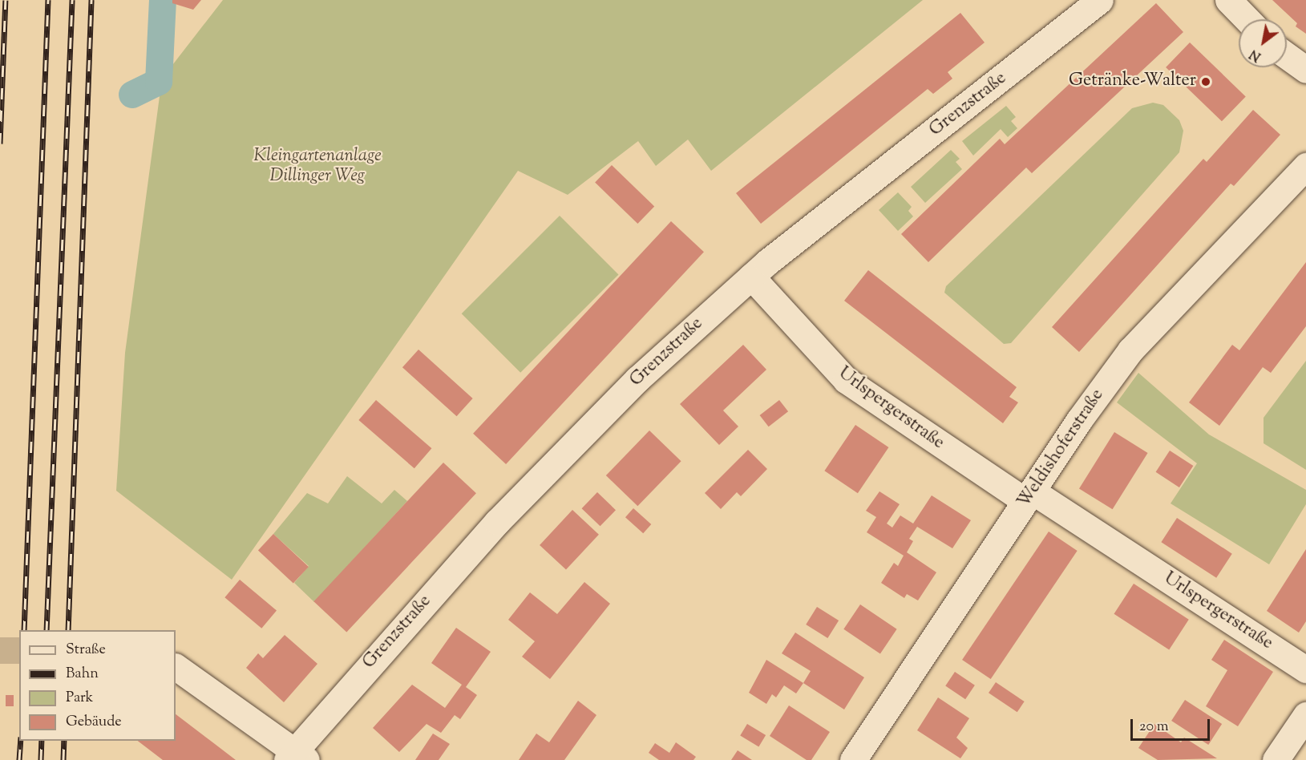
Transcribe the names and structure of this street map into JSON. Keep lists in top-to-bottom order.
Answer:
{
  "streets": {
    "street": ["Grenzstraße", "Urlspergerstraße", "Weldishoferstraße"]
  },
  "crossings": [
    ["Grenzstraße", "Urlspergerstraße"],
    ["Urlspergerstraße", "Weldishoferstraße"]
  ],
  "parks": ["Kleingartenanlage Dillinger Weg"],
  "places": ["Getränke-Walter"],
  "legend": [
    "Straße",
    "Bahn",
    "Park",
    "Gebäude"
  ],
  "scale_bar": "20 m",
  "north": "bottom left"
}
